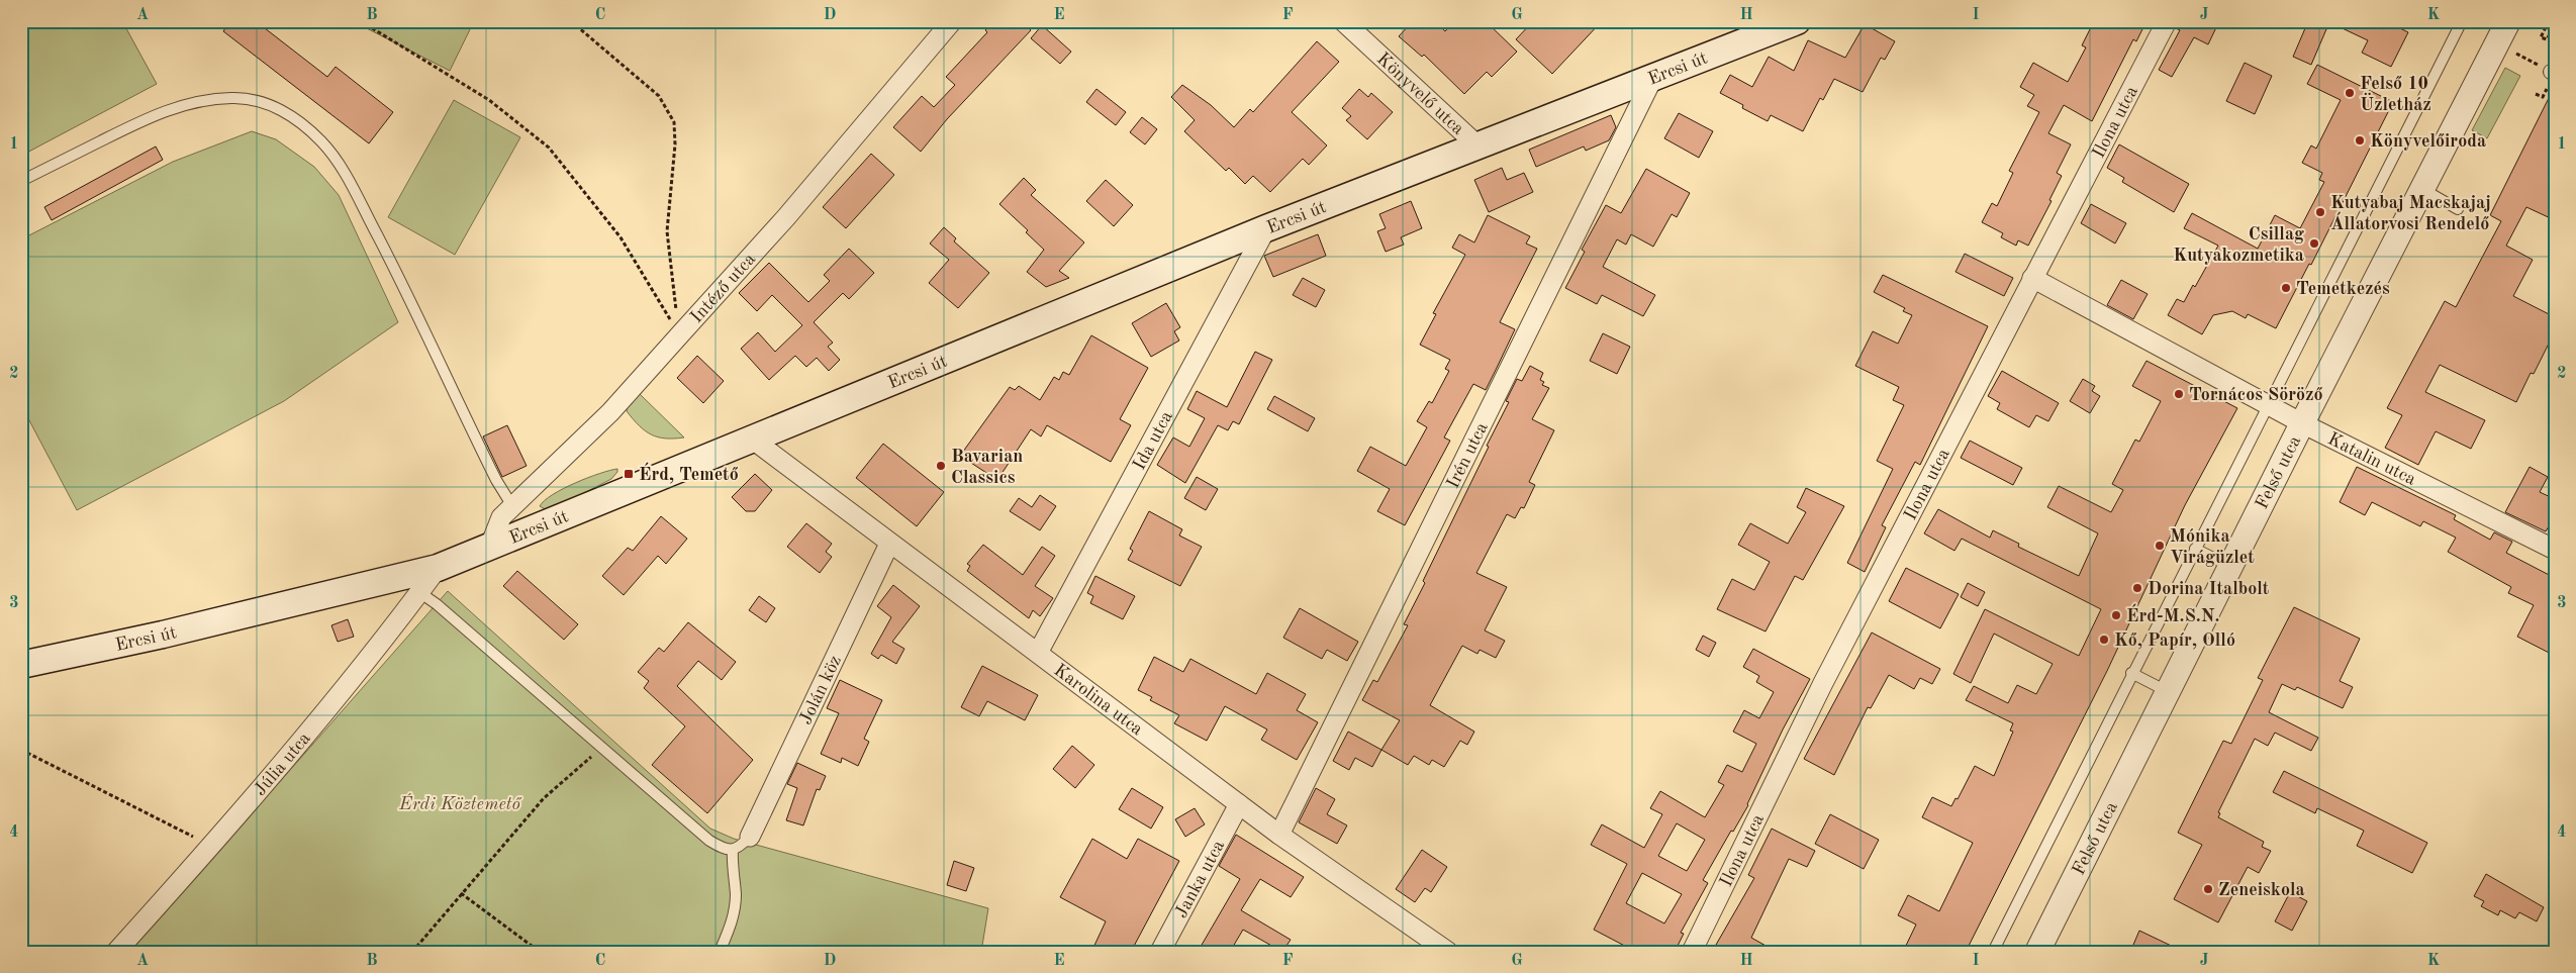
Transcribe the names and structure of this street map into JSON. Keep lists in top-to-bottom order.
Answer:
{
  "streets": {
    "main road": ["Ercsi út"],
    "street": [
      "Könyvelő utca",
      "Ilona utca",
      "Intéző utca",
      "Ida utca",
      "Irén utca",
      "Katalin utca",
      "Felső utca",
      "Jolán köz",
      "Karolina utca",
      "Júlia utca",
      "Janka utca"
    ]
  },
  "crossings": [
    ["Ercsi út", "Könyvelő utca"],
    ["Ercsi út", "Intéző utca"],
    ["Ercsi út", "Ida utca"],
    ["Ercsi út", "Irén utca"],
    ["Ercsi út", "Karolina utca"],
    ["Ercsi út", "Júlia utca"],
    ["Ilona utca", "Katalin utca"],
    ["Ida utca", "Karolina utca"],
    ["Irén utca", "Karolina utca"],
    ["Katalin utca", "Felső utca"],
    ["Jolán köz", "Karolina utca"],
    ["Karolina utca", "Janka utca"]
  ],
  "parks": ["Érdi Köztemető"],
  "places": {
    "other": [
      "Felső 10 Üzletház",
      "Könyvelőiroda",
      "Kutyabaj Macskajaj Állatorvosi Rendelő",
      "Csillag Kutyakozmetika",
      "Temetkezés",
      "Tornácos Söröző",
      "Bavarian Classics",
      "Mónika Virágüzlet",
      "Dorina Italbolt",
      "Érd-M.S.N.",
      "Kő, Papír, Olló",
      "Zeneiskola"
    ],
    "transit": ["Érd, Temető"]
  },
  "grid": {
    "columns": [
      "A",
      "B",
      "C",
      "D",
      "E",
      "F",
      "G",
      "H",
      "I",
      "J",
      "K"
    ],
    "rows": [
      "1",
      "2",
      "3",
      "4"
    ]
  }
}
